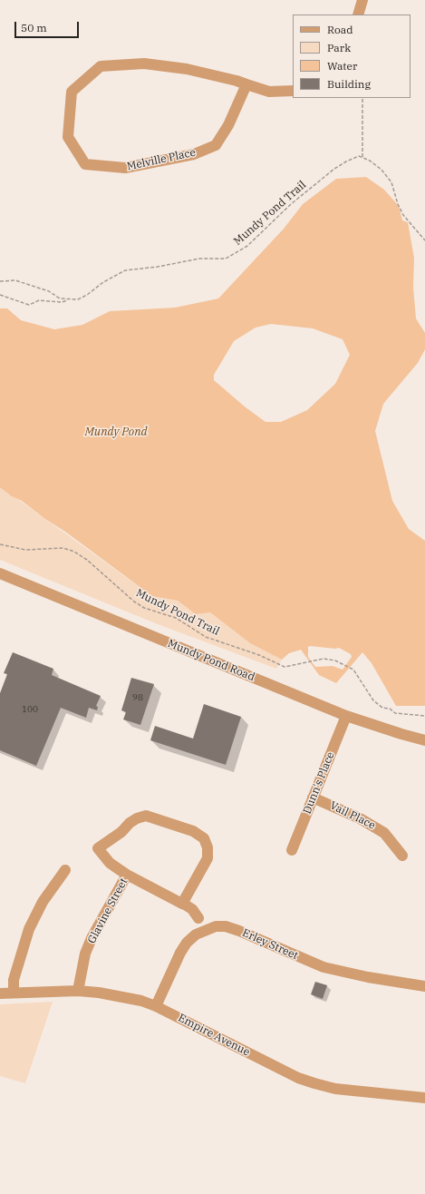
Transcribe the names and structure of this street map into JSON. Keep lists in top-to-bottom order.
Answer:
{
  "streets": {
    "street": [
      "Melville Place",
      "Mundy Pond Road",
      "Dunn's Place",
      "Vail Place",
      "Glavine Street",
      "Erley Street",
      "Empire Avenue"
    ],
    "path": ["Mundy Pond Trail"]
  },
  "crossings": [
    ["Mundy Pond Road", "Dunn's Place"],
    ["Dunn's Place", "Vail Place"],
    ["Glavine Street", "Empire Avenue"],
    ["Erley Street", "Empire Avenue"]
  ],
  "water": ["Mundy Pond"],
  "house_numbers": ["98", "100"],
  "legend": [
    "Road",
    "Park",
    "Water",
    "Building"
  ],
  "scale_bar": "50 m"
}
